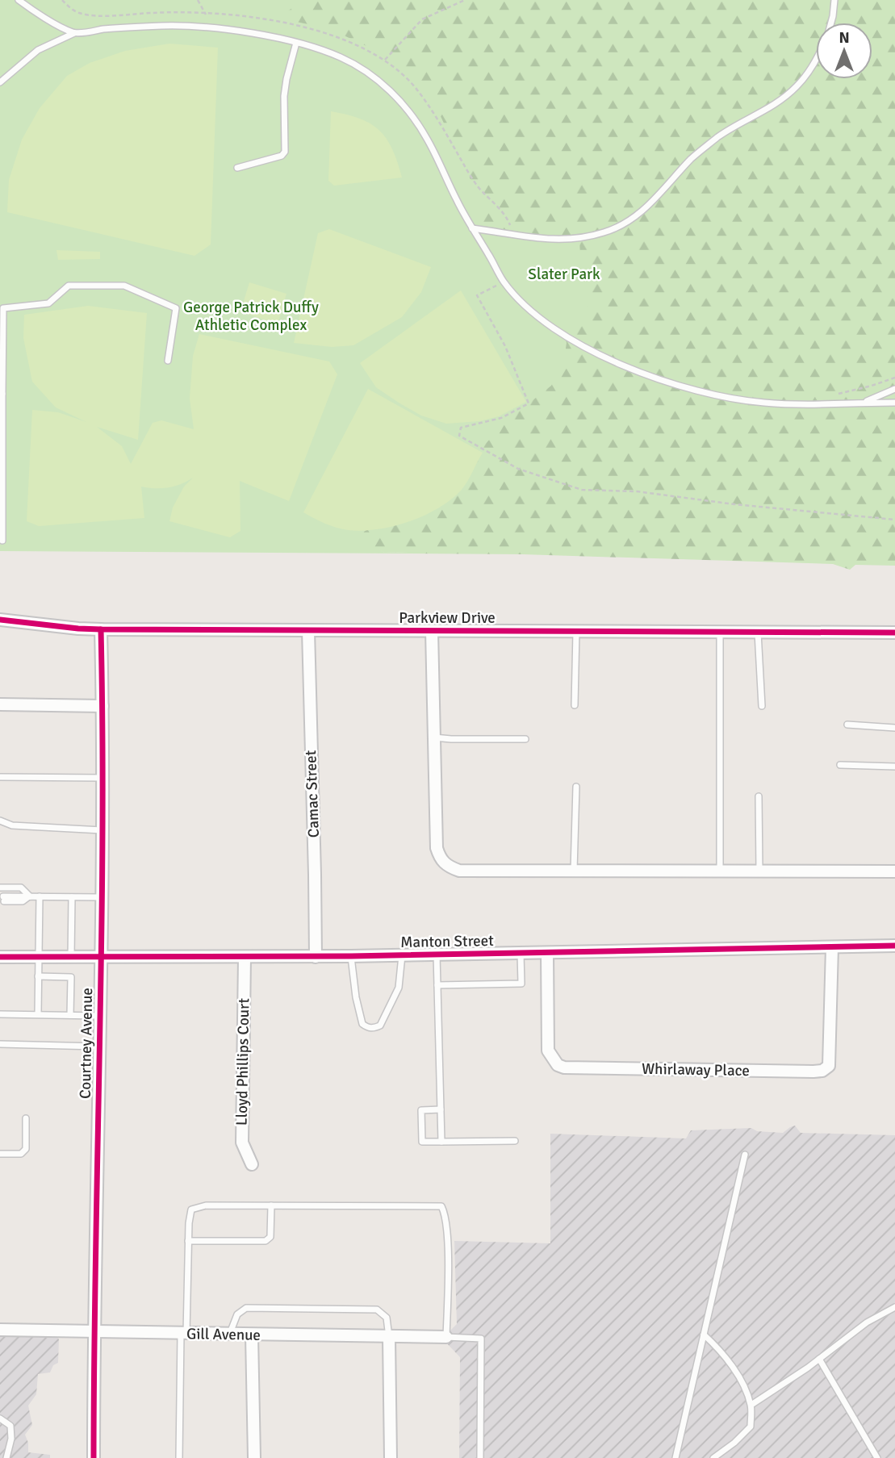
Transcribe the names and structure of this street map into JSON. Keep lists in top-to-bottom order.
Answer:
{
  "streets": {
    "street": [
      "Parkview Drive",
      "Camac Street",
      "Manton Street",
      "Courtney Avenue",
      "Lloyd Phillips Court",
      "Whirlaway Place",
      "Gill Avenue"
    ]
  },
  "crossings": [
    ["Parkview Drive", "Camac Street"],
    ["Parkview Drive", "Courtney Avenue"],
    ["Camac Street", "Manton Street"],
    ["Manton Street", "Courtney Avenue"],
    ["Manton Street", "Lloyd Phillips Court"],
    ["Manton Street", "Whirlaway Place"],
    ["Courtney Avenue", "Gill Avenue"]
  ],
  "parks": ["Slater Park", "George Patrick Duffy Athletic Complex"],
  "north": "top"
}
